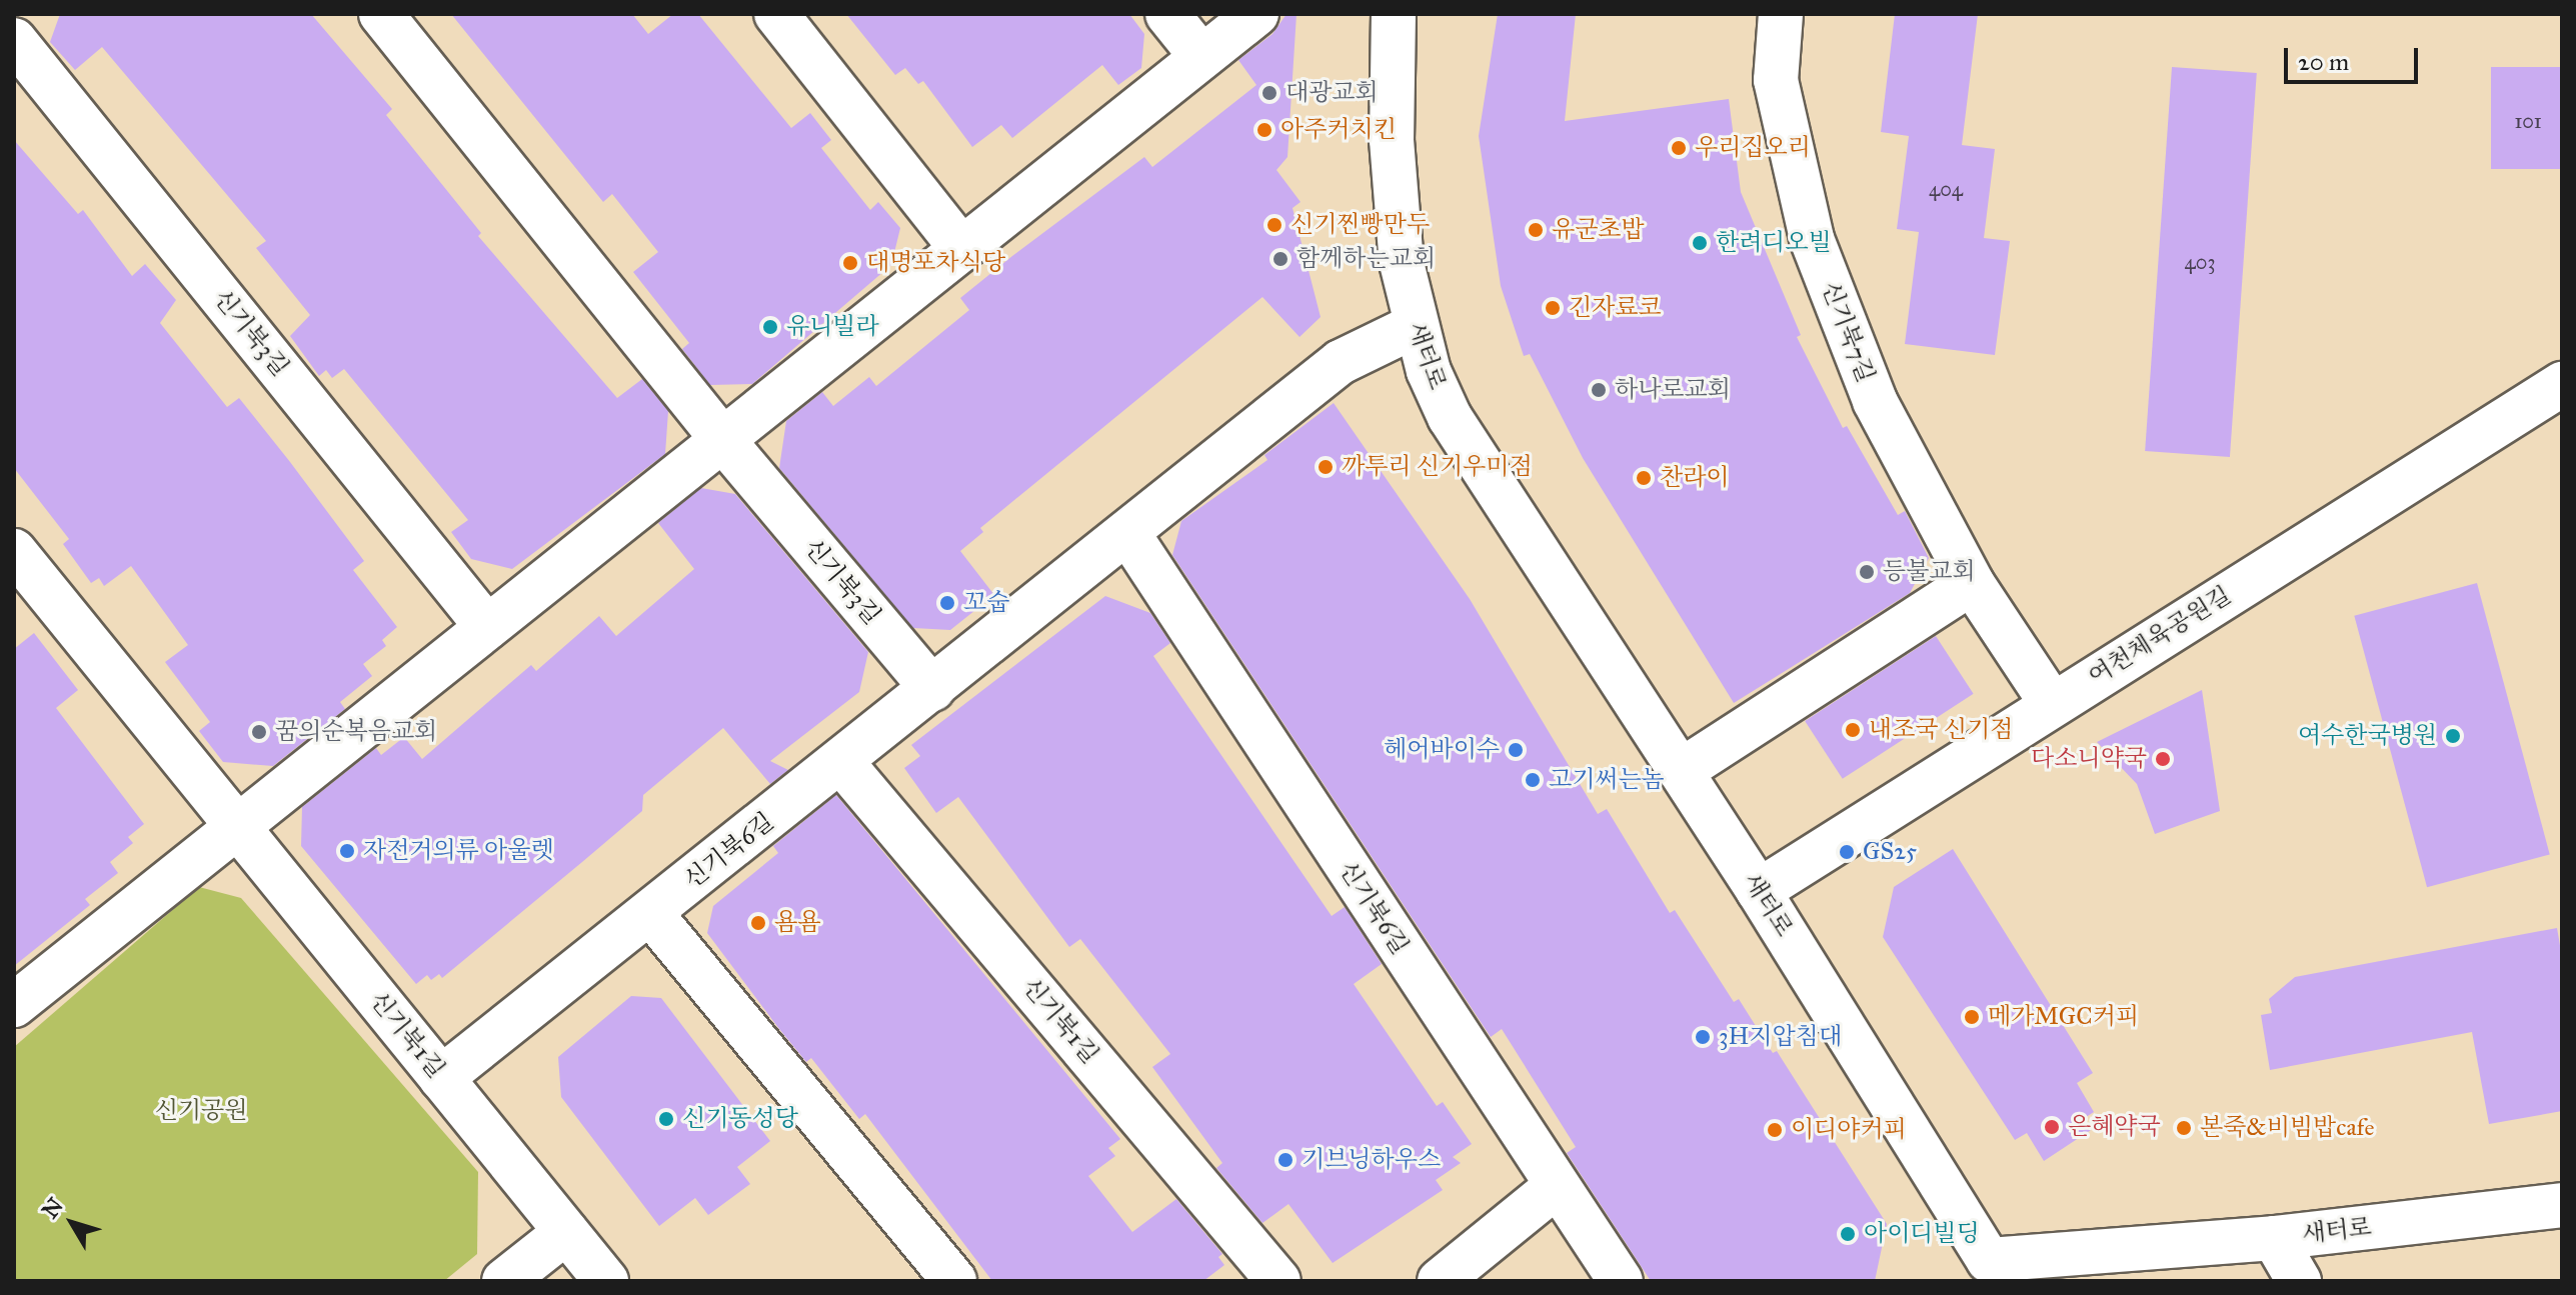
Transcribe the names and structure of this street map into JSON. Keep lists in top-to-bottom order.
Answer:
{
  "streets": {
    "street": [
      "신기북7길",
      "신기북3길",
      "새터로",
      "여천체육공원길",
      "신기북6길",
      "신기북1길"
    ]
  },
  "crossings": [
    ["신기북7길", "여천체육공원길"],
    ["신기북3길", "신기북6길"],
    ["새터로", "여천체육공원길"],
    ["새터로", "신기북6길"],
    ["신기북6길", "신기북1길"]
  ],
  "parks": ["신기공원"],
  "places": [
    "대광교회",
    "아주커치킨",
    "우리집오리",
    "신기찐빵만두",
    "유군초밥",
    "한려디오빌",
    "함께하는교회",
    "대명포차식당",
    "긴자료코",
    "유니빌라",
    "하나로교회",
    "까투리 신기우미점",
    "찬라이",
    "등불교회",
    "꼬숩",
    "내조국 신기점",
    "꿈의순복음교회",
    "여수한국병원",
    "헤어바이수",
    "다소니약국",
    "고기써는놈",
    "자전거의류 아울렛",
    "GS25",
    "욤욤",
    "메가MGC커피",
    "3H지압침대",
    "신기동성당",
    "은혜약국",
    "본죽&비빔밥cafe",
    "이디야커피",
    "기브닝하우스",
    "아이디빌딩"
  ],
  "house_numbers": ["101", "404", "403"],
  "scale_bar": "20 m",
  "north": "top left"
}
